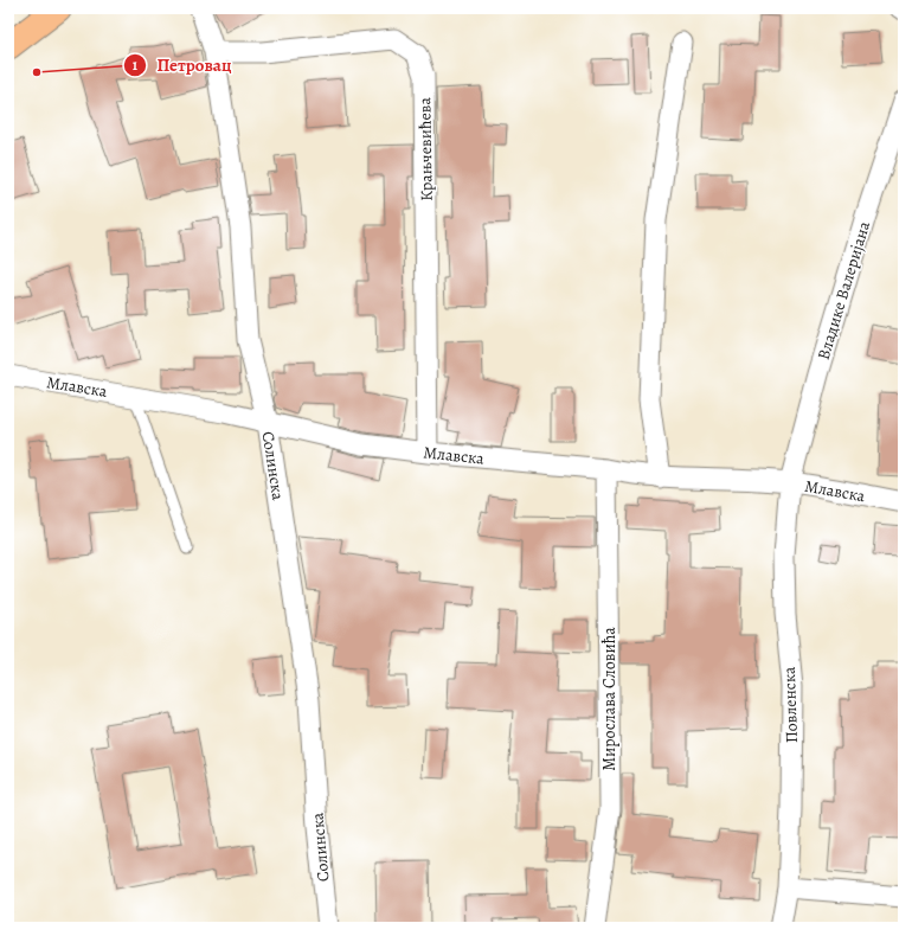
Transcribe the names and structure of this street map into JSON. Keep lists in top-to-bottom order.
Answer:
{
  "streets": {
    "street": [
      "Крањчевићева",
      "Владике Валеријана",
      "Млавска",
      "Солинска",
      "Мирослава Словића",
      "Повленска"
    ]
  },
  "crossings": [
    ["Крањчевићева", "Млавска"],
    ["Крањчевићева", "Солинска"],
    ["Владике Валеријана", "Млавска"],
    ["Владике Валеријана", "Повленска"],
    ["Млавска", "Солинска"],
    ["Млавска", "Мирослава Словића"],
    ["Млавска", "Повленска"]
  ],
  "places": ["Петровац"]
}
